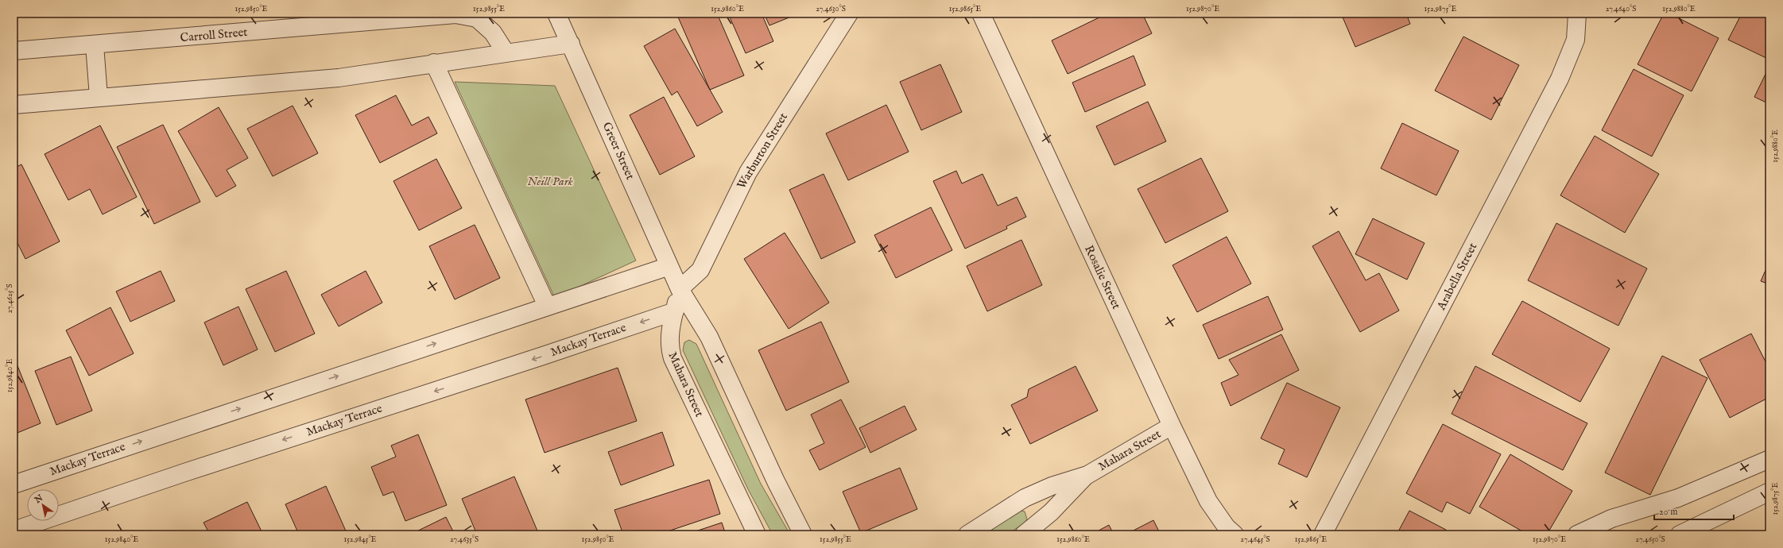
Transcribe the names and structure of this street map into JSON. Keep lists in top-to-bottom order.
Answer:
{
  "streets": {
    "street": [
      "Carroll Street",
      "Greer Street",
      "Warburton Street",
      "Arabella Street",
      "Rosalie Street",
      "Mackay Terrace",
      "Mahara Street"
    ]
  },
  "crossings": [
    ["Greer Street", "Warburton Street"],
    ["Greer Street", "Mackay Terrace"],
    ["Greer Street", "Mahara Street"],
    ["Warburton Street", "Mahara Street"],
    ["Rosalie Street", "Mahara Street"],
    ["Mackay Terrace", "Mahara Street"]
  ],
  "parks": ["Neill Park"],
  "scale_bar": "20 m",
  "north": "top left",
  "coordinates": [
    "152.9850°E",
    "152.9855°E",
    "152.9860°E",
    "27.4630°S",
    "152.9865°E",
    "152.9870°E",
    "152.9875°E",
    "27.4640°S",
    "152.9880°E",
    "27.4625°S",
    "152.9840°E",
    "152.9845°E",
    "27.4635°S",
    "27.4645°S",
    "27.4650°S"
  ]
}
